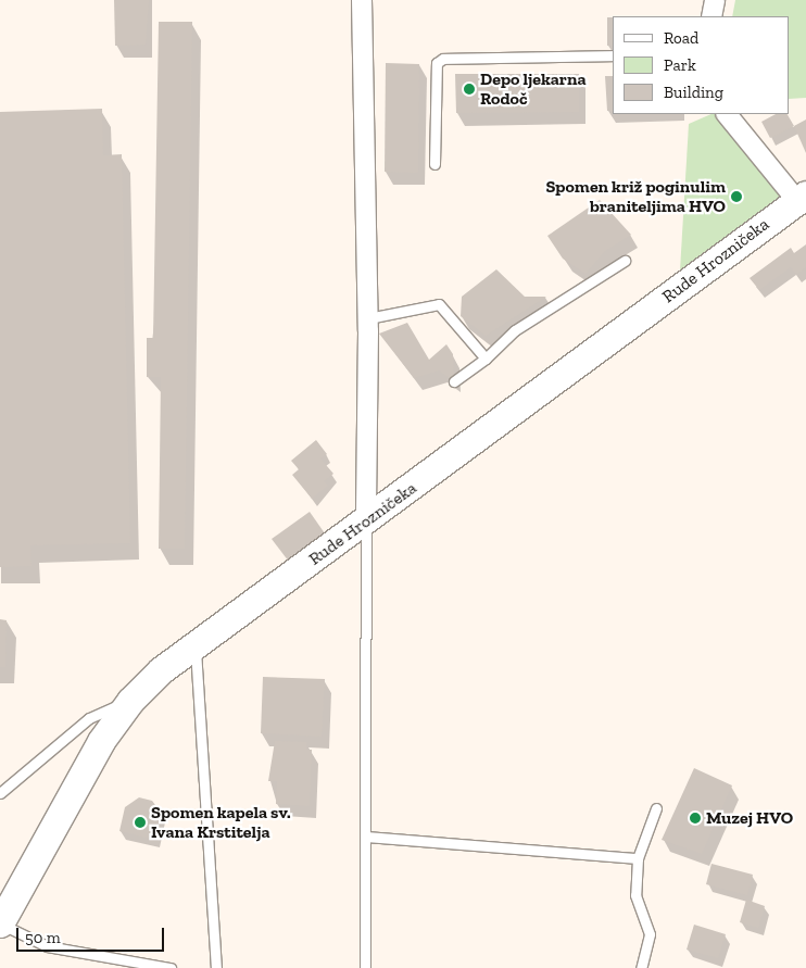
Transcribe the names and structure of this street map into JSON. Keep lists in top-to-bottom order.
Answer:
{
  "streets": {
    "street": ["Rude Hrozničeka"]
  },
  "places": [
    "Depo ljekarna Rodoč",
    "Spomen križ poginulim braniteljima HVO",
    "Muzej HVO",
    "Spomen kapela sv. Ivana Krstitelja"
  ],
  "legend": ["Road", "Park", "Building"],
  "scale_bar": "50 m"
}
